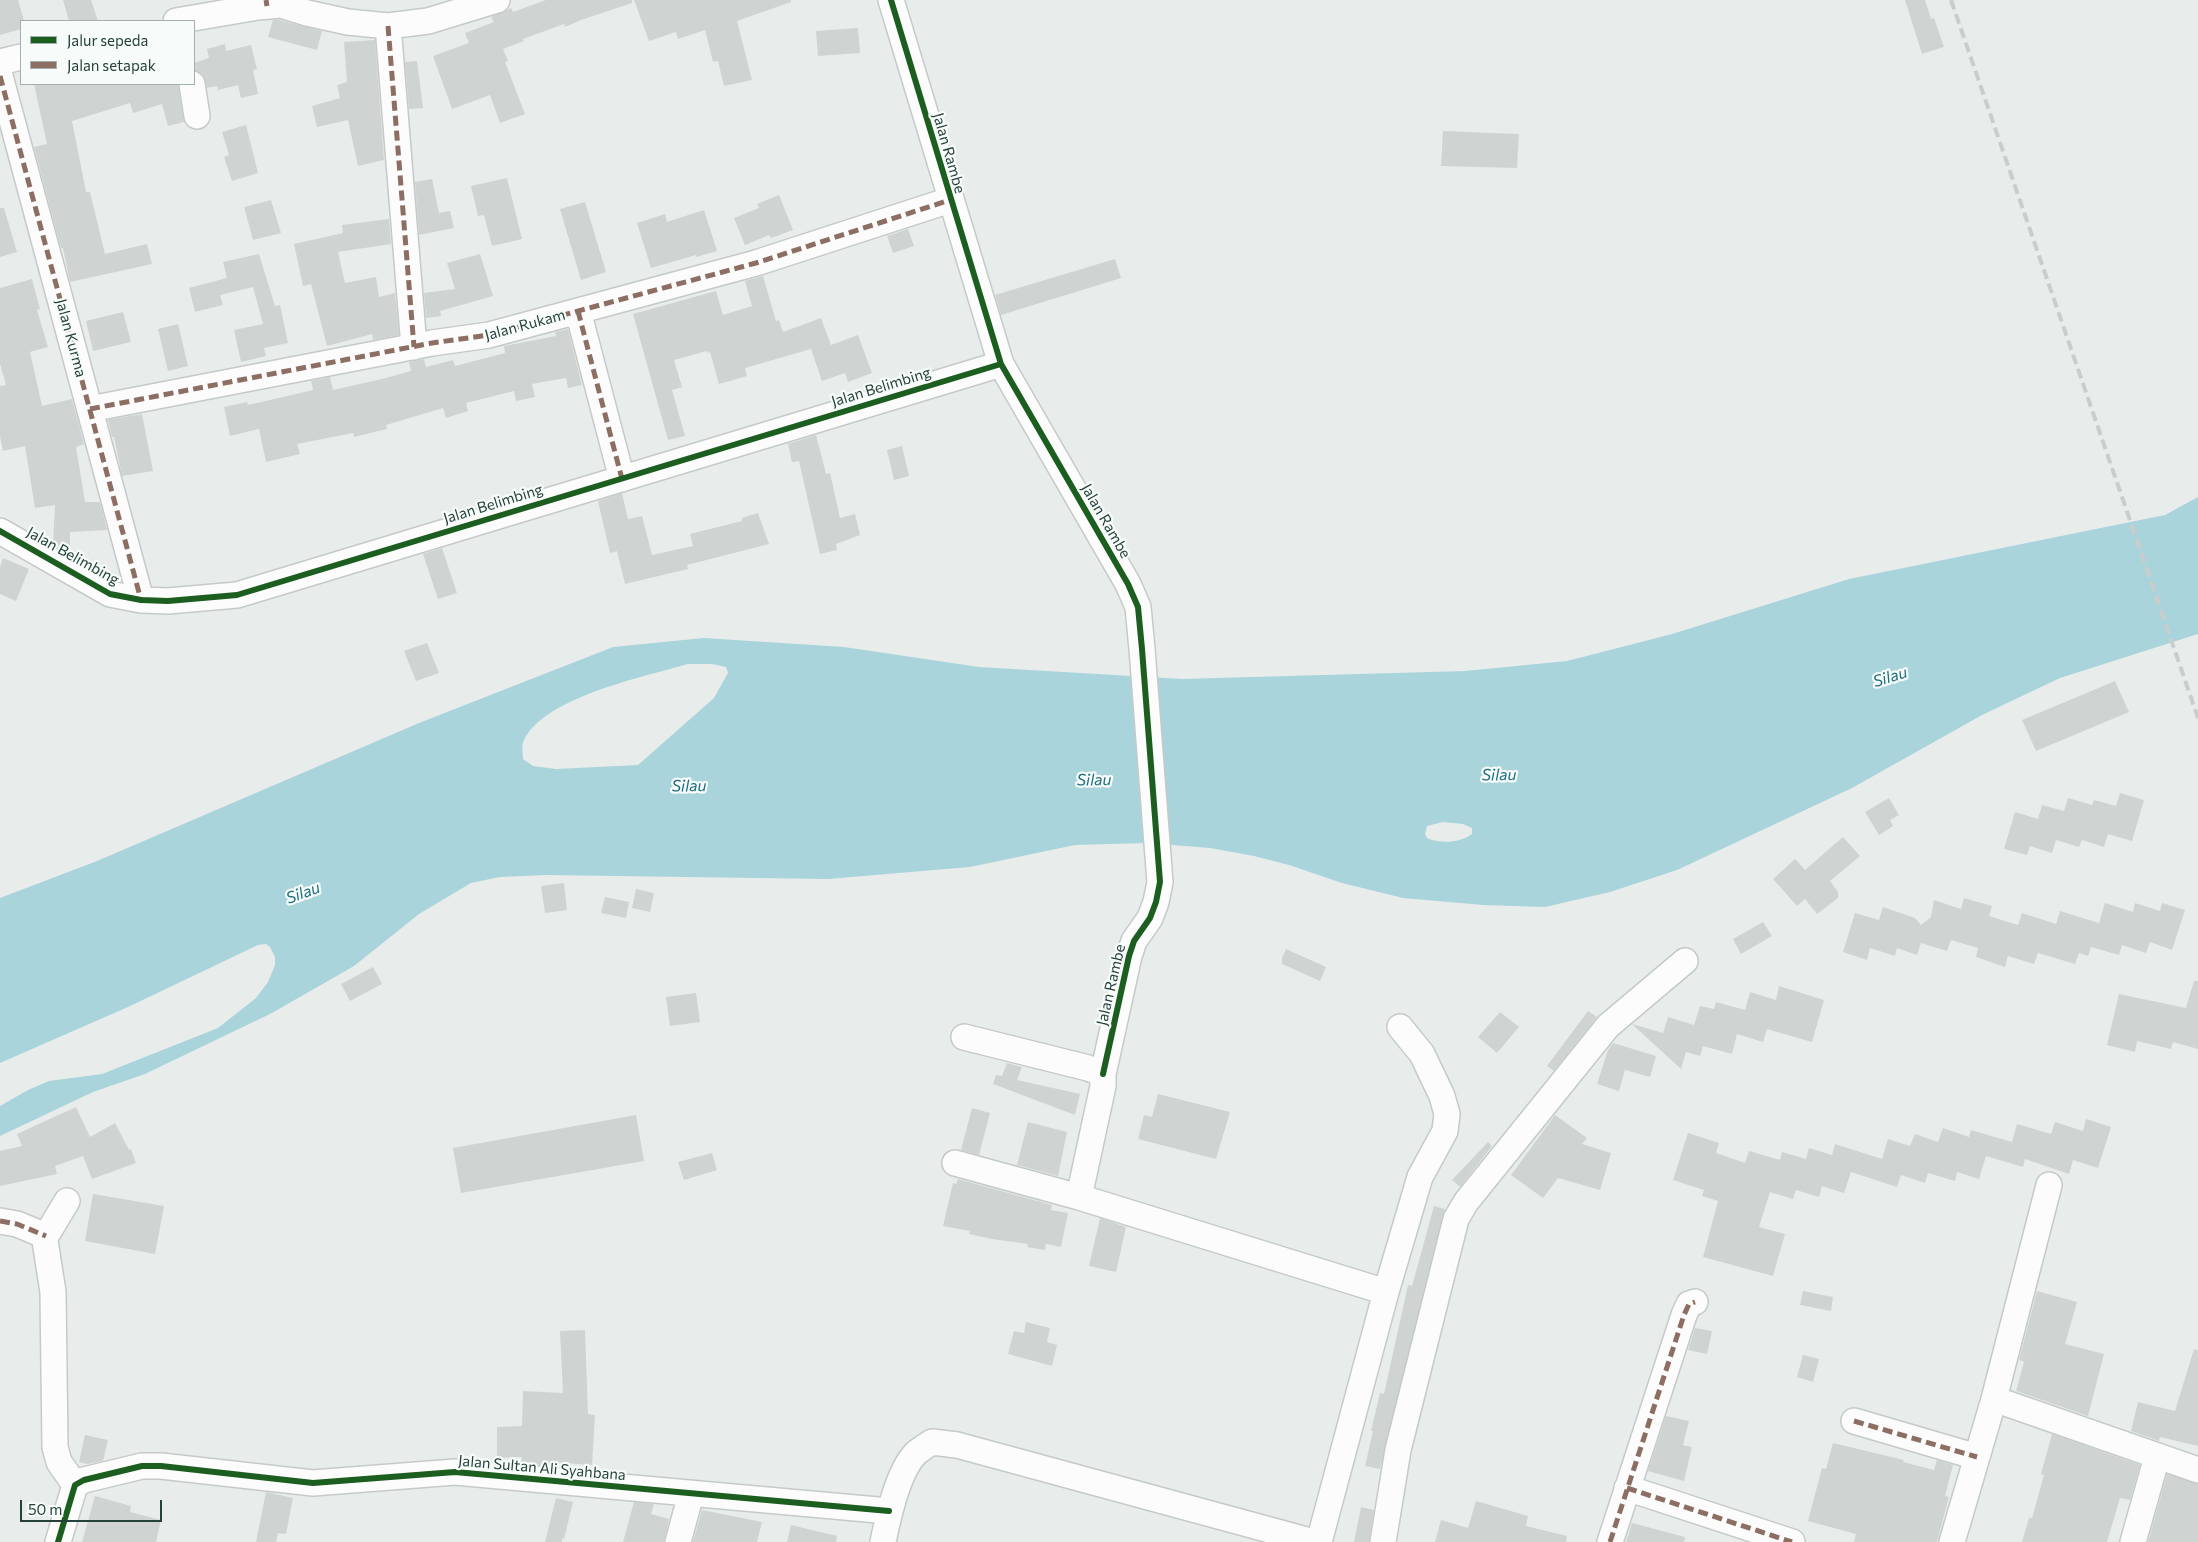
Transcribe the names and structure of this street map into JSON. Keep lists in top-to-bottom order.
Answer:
{
  "streets": {
    "street": [
      "Jalan Rambe",
      "Jalan Rukam",
      "Jalan Kurma",
      "Jalan Belimbing",
      "Jalan Sultan Ali Syahbana"
    ]
  },
  "crossings": [
    ["Jalan Rambe", "Jalan Rukam"],
    ["Jalan Rambe", "Jalan Belimbing"],
    ["Jalan Rukam", "Jalan Kurma"],
    ["Jalan Kurma", "Jalan Belimbing"]
  ],
  "water": ["Silau"],
  "legend": ["Jalur sepeda", "Jalan setapak"],
  "scale_bar": "50 m"
}
